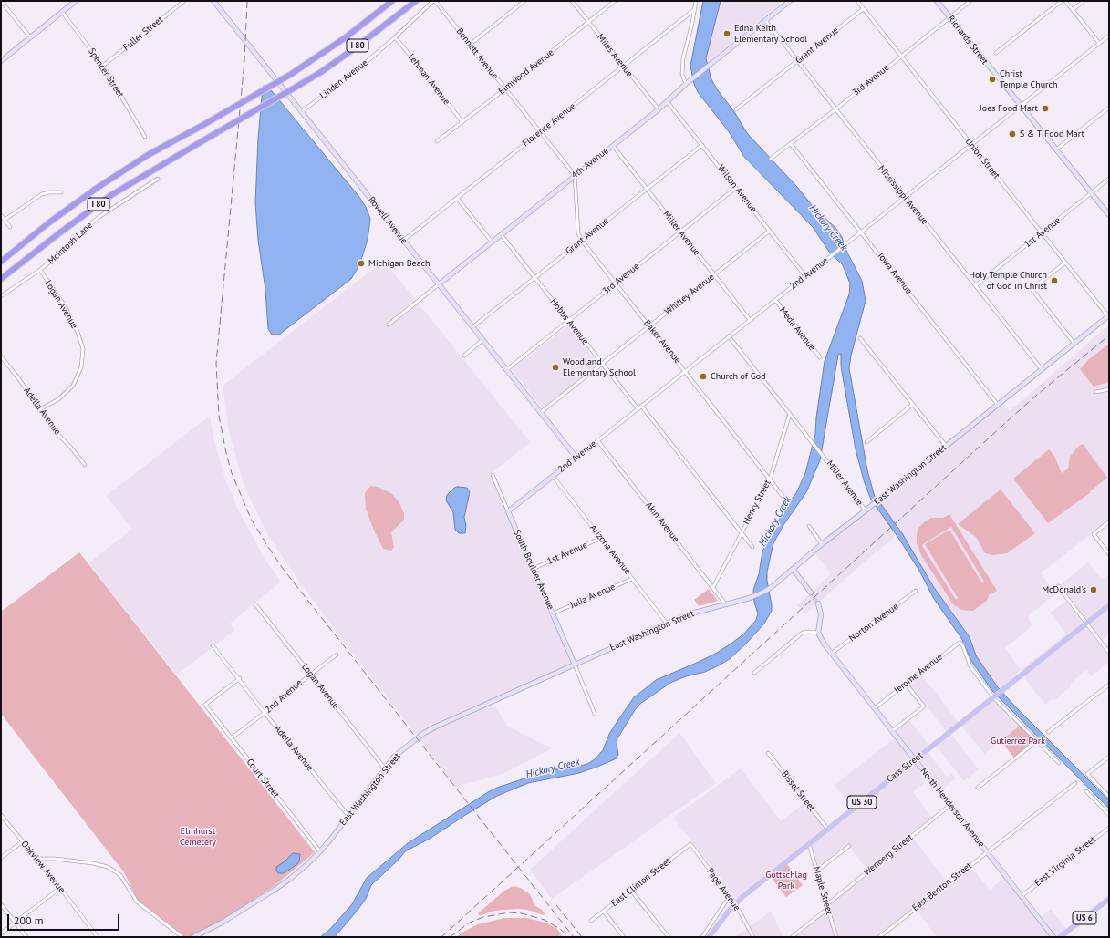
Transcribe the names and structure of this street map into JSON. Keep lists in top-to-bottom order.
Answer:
{
  "streets": {
    "highway": ["I 80"],
    "main road": ["Cass Street", "US 30", "US 6"],
    "street": [
      "Fuller Street",
      "Richards Street",
      "Grant Avenue",
      "Bennett Avenue",
      "Miles Avenue",
      "Elmwood Avenue",
      "Spencer Street",
      "Linden Avenue",
      "Lehman Avenue",
      "3rd Avenue",
      "Florence Avenue",
      "Union Street",
      "4th Avenue",
      "Wilson Avenue",
      "Mississippi Avenue",
      "Rowell Avenue",
      "1st Avenue",
      "Miller Avenue",
      "McIntosh Lane",
      "2nd Avenue",
      "Iowa Avenue",
      "Whitley Avenue",
      "Logan Avenue",
      "Hobbs Avenue",
      "Meda Avenue",
      "Baker Avenue",
      "Adella Avenue",
      "East Washington Street",
      "Henry Street",
      "Akin Avenue",
      "Arizona Avenue",
      "South Boulder Avenue",
      "Julia Avenue",
      "Norton Avenue",
      "Jerome Avenue",
      "Court Street",
      "Bissel Street",
      "North Henderson Avenue",
      "Wenberg Street",
      "East Virginia Street",
      "Oakview Avenue",
      "East Clinton Street",
      "East Benton Street",
      "Page Avenue",
      "Maple Street"
    ]
  },
  "crossings": [
    ["Fuller Street", "Spencer Street"],
    ["Richards Street", "3rd Avenue"],
    ["Richards Street", "1st Avenue"],
    ["Richards Street", "2nd Avenue"],
    ["Grant Avenue", "Union Street"],
    ["Grant Avenue", "Wilson Avenue"],
    ["Grant Avenue", "Mississippi Avenue"],
    ["Grant Avenue", "Rowell Avenue"],
    ["Grant Avenue", "Miller Avenue"],
    ["Grant Avenue", "Hobbs Avenue"],
    ["Grant Avenue", "Baker Avenue"],
    ["Bennett Avenue", "Elmwood Avenue"],
    ["Bennett Avenue", "Linden Avenue"],
    ["Bennett Avenue", "Florence Avenue"],
    ["Bennett Avenue", "4th Avenue"],
    ["Bennett Avenue", "Baker Avenue"],
    ["Miles Avenue", "Elmwood Avenue"],
    ["Miles Avenue", "Florence Avenue"],
    ["Miles Avenue", "4th Avenue"],
    ["Elmwood Avenue", "Lehman Avenue"],
    ["Linden Avenue", "Lehman Avenue"],
    ["Linden Avenue", "Rowell Avenue"],
    ["3rd Avenue", "Union Street"],
    ["3rd Avenue", "Wilson Avenue"],
    ["3rd Avenue", "Mississippi Avenue"],
    ["3rd Avenue", "Rowell Avenue"],
    ["3rd Avenue", "Miller Avenue"],
    ["3rd Avenue", "Iowa Avenue"],
    ["3rd Avenue", "Hobbs Avenue"],
    ["3rd Avenue", "Baker Avenue"],
    ["Florence Avenue", "Rowell Avenue"],
    ["Union Street", "1st Avenue"],
    ["Union Street", "2nd Avenue"],
    ["Union Street", "East Washington Street"],
    ["4th Avenue", "Wilson Avenue"],
    ["4th Avenue", "Mississippi Avenue"],
    ["4th Avenue", "Rowell Avenue"],
    ["4th Avenue", "Miller Avenue"],
    ["4th Avenue", "Hobbs Avenue"],
    ["4th Avenue", "Baker Avenue"],
    ["Wilson Avenue", "2nd Avenue"],
    ["Wilson Avenue", "Whitley Avenue"],
    ["Mississippi Avenue", "1st Avenue"],
    ["Mississippi Avenue", "2nd Avenue"],
    ["Mississippi Avenue", "East Washington Street"],
    ["Rowell Avenue", "2nd Avenue"],
    ["Rowell Avenue", "Whitley Avenue"],
    ["1st Avenue", "Arizona Avenue"],
    ["1st Avenue", "South Boulder Avenue"],
    ["Miller Avenue", "2nd Avenue"],
    ["Miller Avenue", "Whitley Avenue"],
    ["Miller Avenue", "East Washington Street"],
    ["Miller Avenue", "Henry Street"],
    ["McIntosh Lane", "Logan Avenue"],
    ["2nd Avenue", "Iowa Avenue"],
    ["2nd Avenue", "Logan Avenue"],
    ["2nd Avenue", "Hobbs Avenue"],
    ["2nd Avenue", "Meda Avenue"],
    ["2nd Avenue", "Baker Avenue"],
    ["2nd Avenue", "Adella Avenue"],
    ["2nd Avenue", "Akin Avenue"],
    ["2nd Avenue", "Arizona Avenue"],
    ["2nd Avenue", "South Boulder Avenue"],
    ["2nd Avenue", "Court Street"],
    ["Iowa Avenue", "East Washington Street"],
    ["Whitley Avenue", "Hobbs Avenue"],
    ["Whitley Avenue", "Baker Avenue"],
    ["Logan Avenue", "Adella Avenue"],
    ["Logan Avenue", "East Washington Street"],
    ["Baker Avenue", "Henry Street"],
    ["Adella Avenue", "East Washington Street"],
    ["Adella Avenue", "Court Street"],
    ["East Washington Street", "Akin Avenue"],
    ["East Washington Street", "Arizona Avenue"],
    ["East Washington Street", "South Boulder Avenue"],
    ["East Washington Street", "Court Street"],
    ["Henry Street", "Akin Avenue"],
    ["Arizona Avenue", "Julia Avenue"],
    ["South Boulder Avenue", "Julia Avenue"],
    ["Norton Avenue", "North Henderson Avenue"],
    ["Jerome Avenue", "Cass Street"],
    ["Jerome Avenue", "North Henderson Avenue"],
    ["Cass Street", "Bissel Street"],
    ["Cass Street", "North Henderson Avenue"],
    ["Cass Street", "Page Avenue"],
    ["Cass Street", "Maple Street"],
    ["North Henderson Avenue", "Wenberg Street"],
    ["North Henderson Avenue", "East Virginia Street"],
    ["North Henderson Avenue", "East Benton Street"],
    ["Wenberg Street", "Maple Street"],
    ["East Clinton Street", "Page Avenue"]
  ],
  "water": ["Hickory Creek"],
  "parks": ["Gutierrez Park", "Elmhurst Cemetery", "Gottschlag Park"],
  "places": [
    "Edna Keith Elementary School",
    "Christ Temple Church",
    "Joes Food Mart",
    "S & T Food Mart",
    "Michigan Beach",
    "Holy Temple Church of God in Christ",
    "Woodland Elementary School",
    "Church of God",
    "McDonald's"
  ],
  "scale_bar": "200 m"
}
